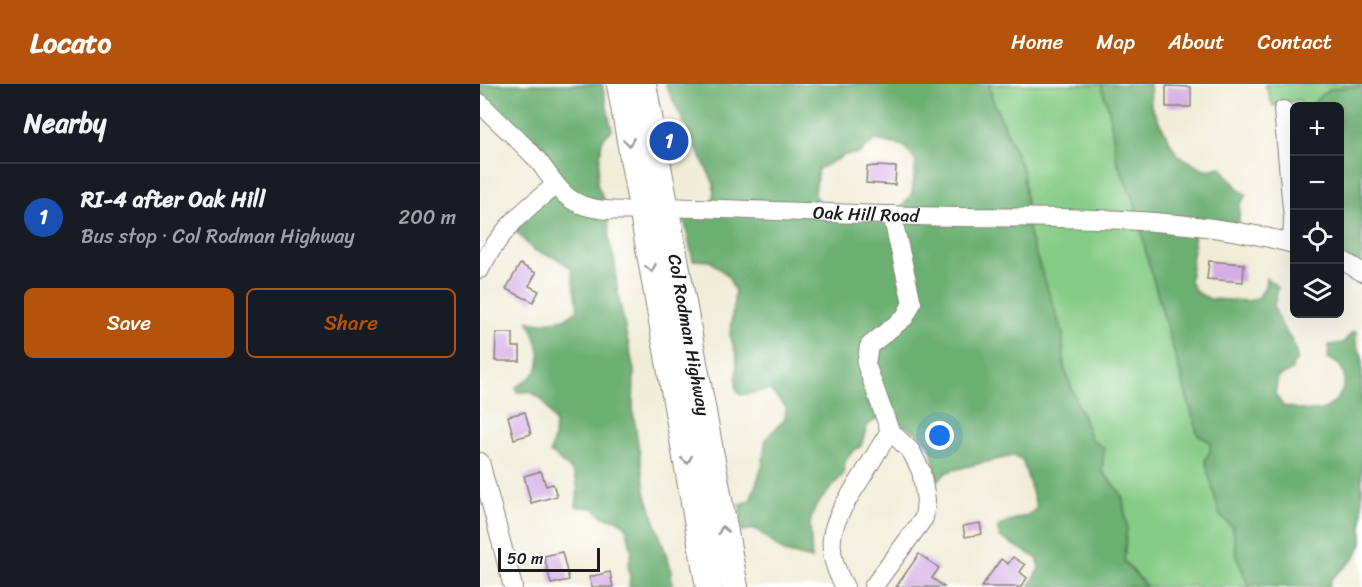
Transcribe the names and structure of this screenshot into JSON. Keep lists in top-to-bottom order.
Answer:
{
  "streets": {
    "highway": ["Col Rodman Highway"],
    "street": ["Oak Hill Road"]
  },
  "crossings": [
    ["Oak Hill Road", "Col Rodman Highway"]
  ],
  "scale_bar": "50 m",
  "page": {
    "header": "Locato",
    "nav": [
      "Home",
      "Map",
      "About",
      "Contact"
    ],
    "heading": "Nearby",
    "map_buttons": ["+", "−"],
    "pins": "1",
    "list": [
      {
        "mark": "1",
        "name": "RI-4 after Oak Hill",
        "note": "Bus stop · Col Rodman Highway",
        "value": "200 m"
      }
    ],
    "buttons": ["Save", "Share"],
    "scale": "50 m"
  }
}
